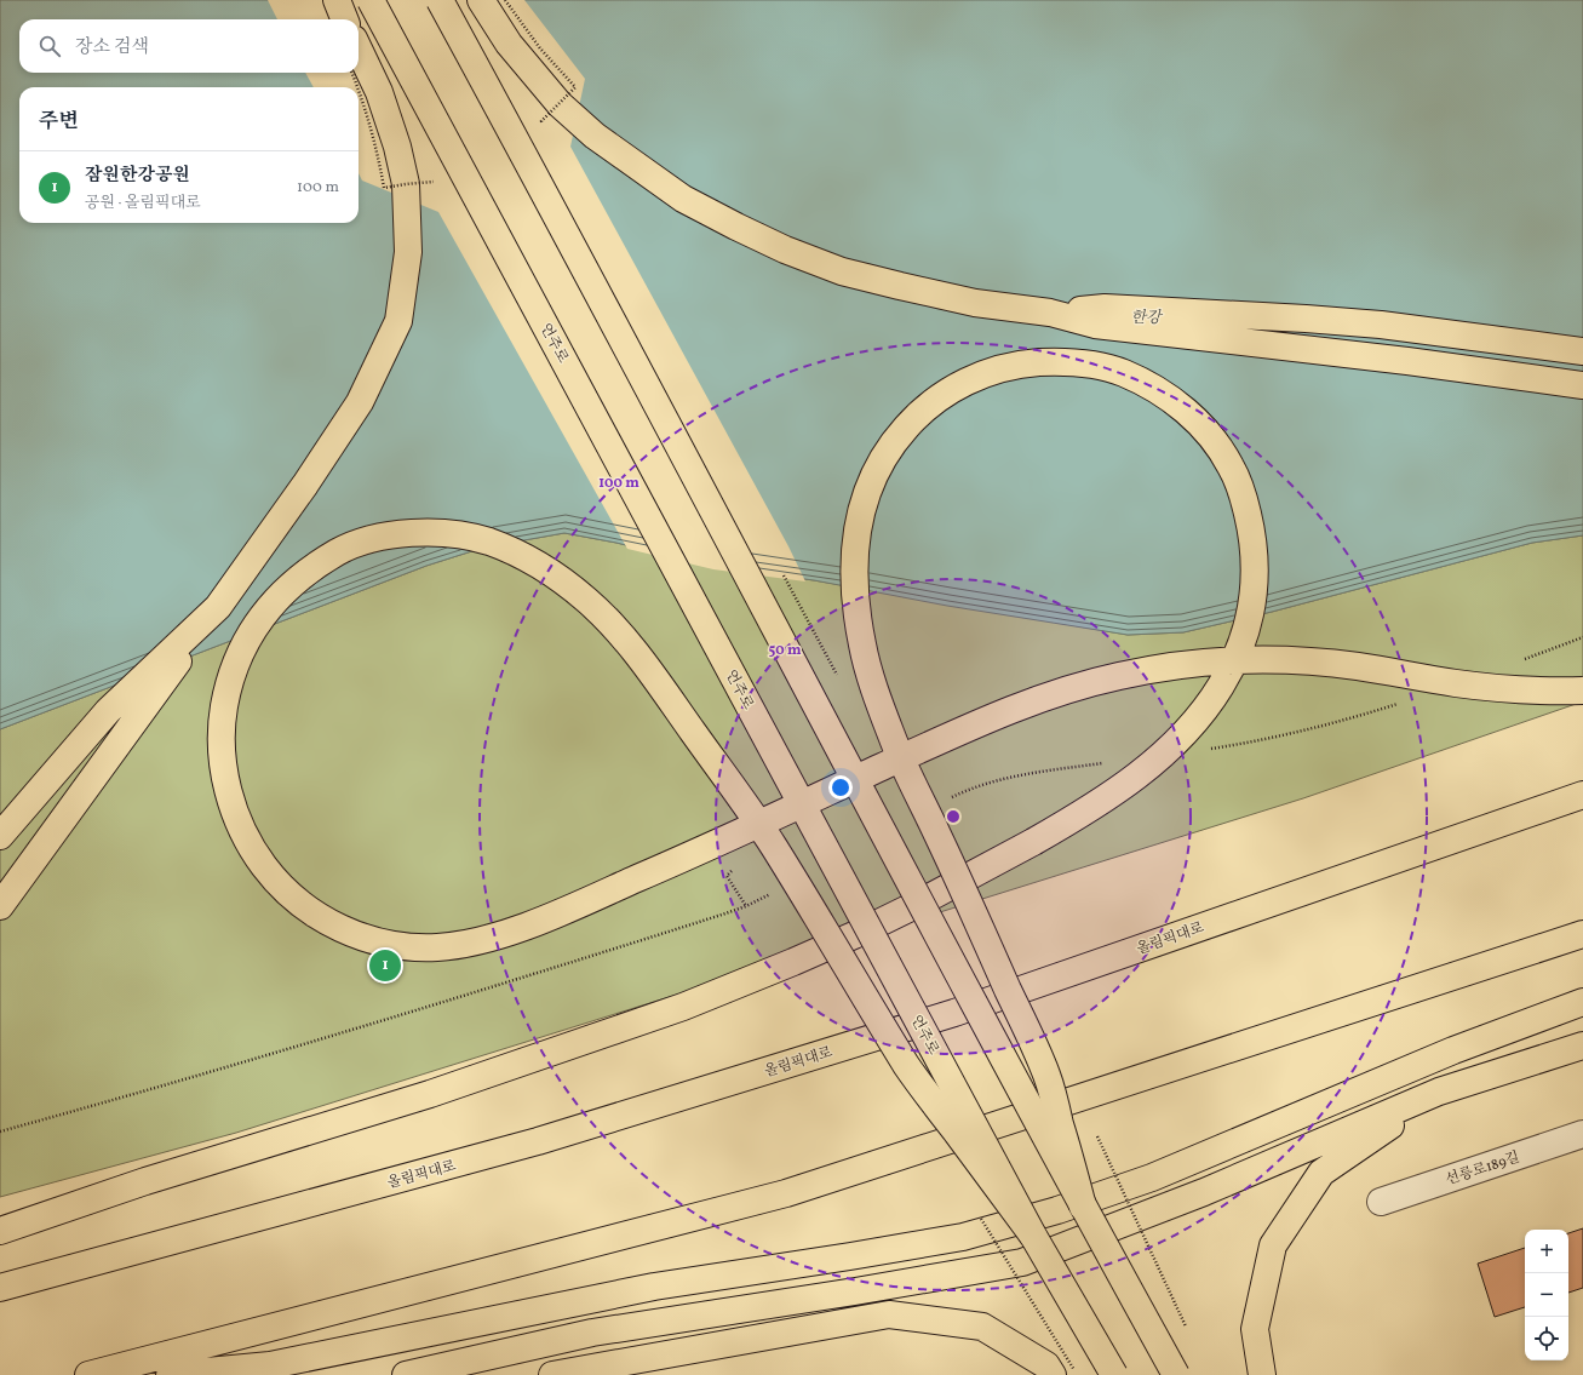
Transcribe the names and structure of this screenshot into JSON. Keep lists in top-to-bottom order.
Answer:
{
  "streets": {
    "main road": ["언주로", "올림픽대로"],
    "street": ["선릉로189길"]
  },
  "water": ["한강"],
  "page": {
    "search": "장소 검색",
    "heading": "주변",
    "list": [
      {
        "mark": "1",
        "name": "잠원한강공원",
        "note": "공원 · 올림픽대로",
        "value": "100 m"
      }
    ],
    "pins": "1",
    "map_buttons": ["+", "−"]
  },
  "rings": ["100 m", "50 m"]
}
